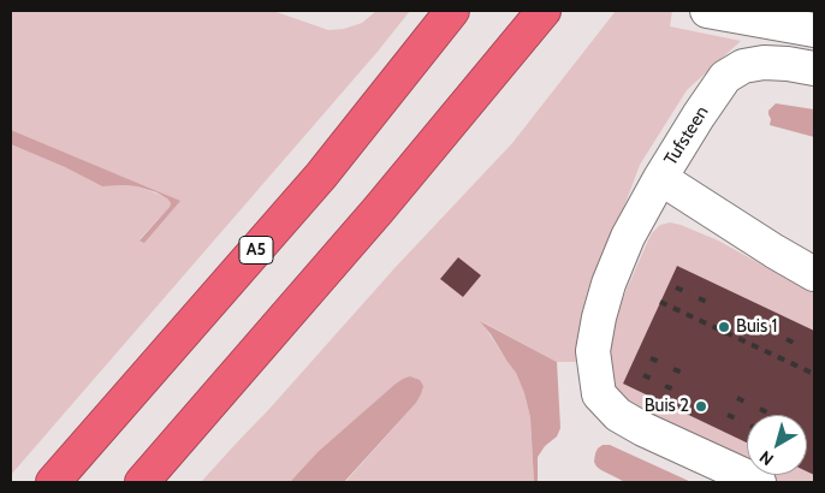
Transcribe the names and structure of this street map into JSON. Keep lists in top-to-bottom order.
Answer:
{
  "streets": {
    "highway": ["A5"],
    "lane": ["Tufsteen"]
  },
  "places": ["Buis 1", "Buis 2"],
  "north": "bottom left"
}
